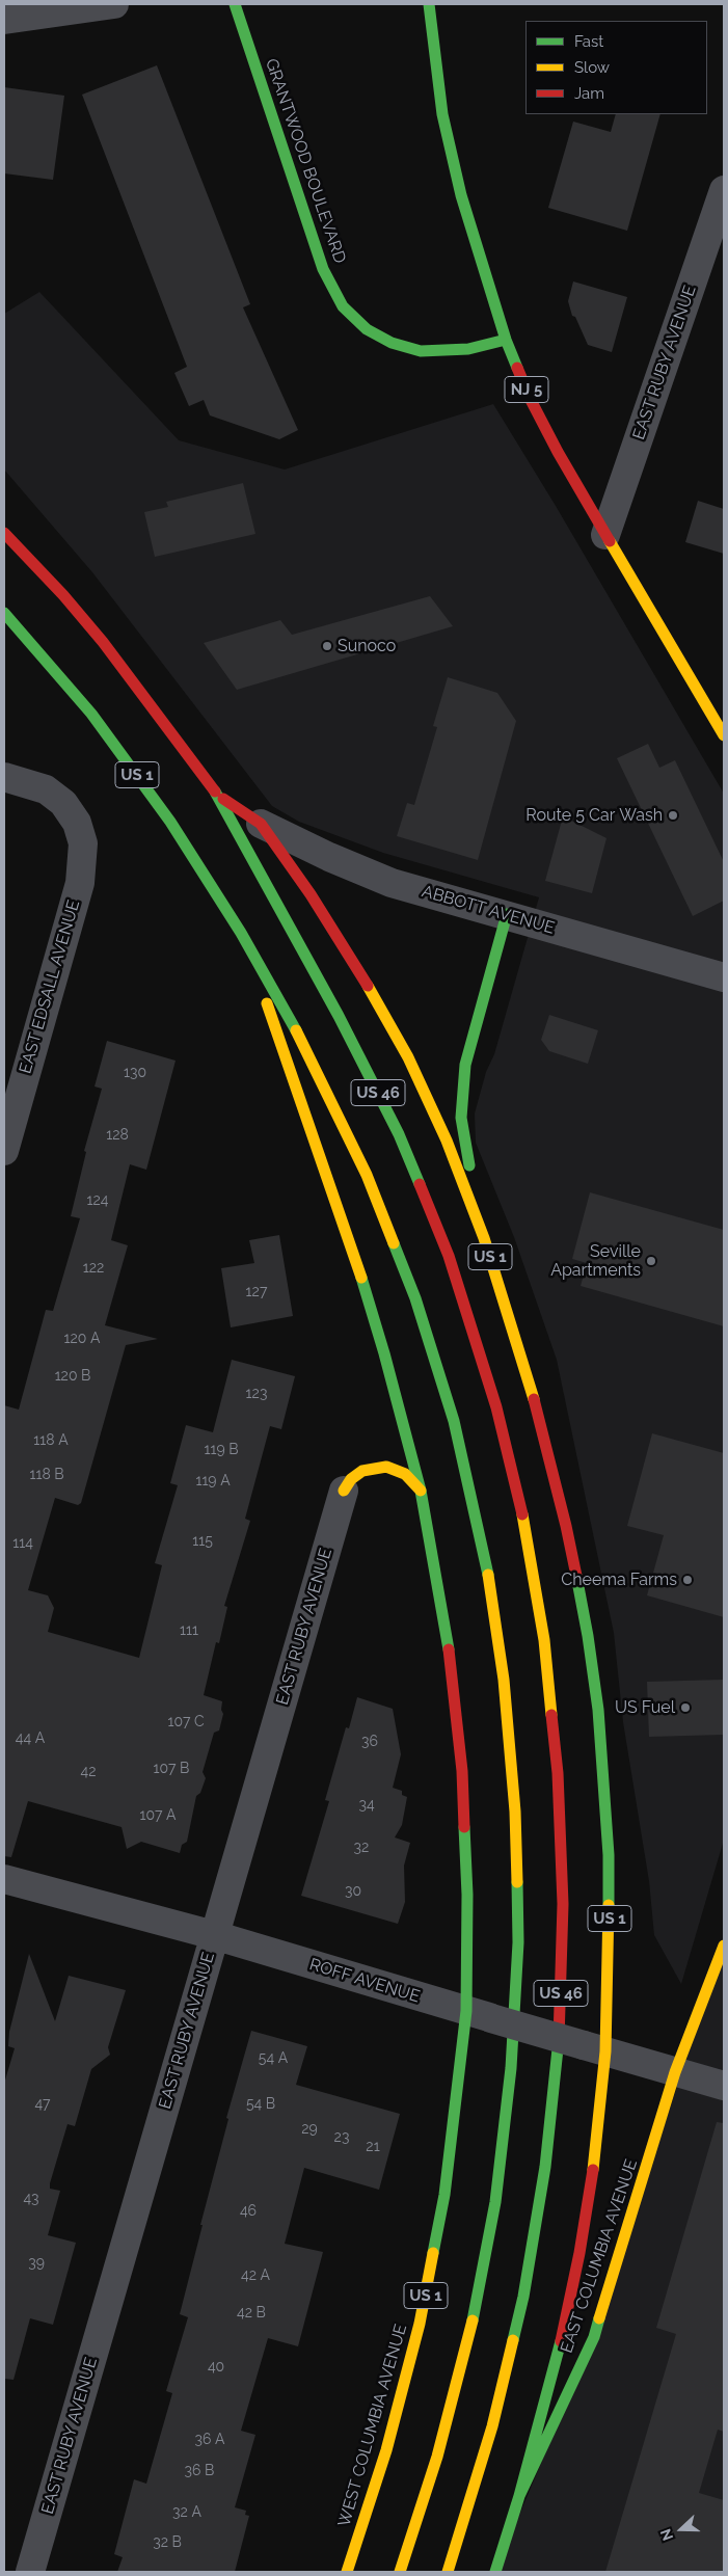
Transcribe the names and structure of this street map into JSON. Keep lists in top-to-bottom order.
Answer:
{
  "streets": {
    "main road": [
      "GRANTWOOD BOULEVARD",
      "NJ 5",
      "US 1",
      "US 46",
      "EAST COLUMBIA AVENUE",
      "WEST COLUMBIA AVENUE"
    ],
    "street": [
      "EAST RUBY AVENUE",
      "ABBOTT AVENUE",
      "EAST EDSALL AVENUE",
      "ROFF AVENUE"
    ]
  },
  "crossings": [
    ["GRANTWOOD BOULEVARD", "NJ 5"],
    ["EAST RUBY AVENUE", "NJ 5"],
    ["EAST RUBY AVENUE", "ROFF AVENUE"],
    ["US 1", "ABBOTT AVENUE"],
    ["US 1", "US 46"],
    ["US 1", "ROFF AVENUE"],
    ["US 1", "EAST COLUMBIA AVENUE"],
    ["US 1", "WEST COLUMBIA AVENUE"],
    ["ROFF AVENUE", "EAST COLUMBIA AVENUE"],
    ["ROFF AVENUE", "WEST COLUMBIA AVENUE"]
  ],
  "places": [
    "Sunoco",
    "Route 5 Car Wash",
    "Seville Apartments",
    "Cheema Farms",
    "US Fuel"
  ],
  "house_numbers": [
    "130",
    "128",
    "124",
    "122",
    "127",
    "120 A",
    "120 B",
    "123",
    "118 A",
    "119 B",
    "118 B",
    "119 A",
    "115",
    "114",
    "111",
    "107 C",
    "44 A",
    "36",
    "107 B",
    "42",
    "34",
    "107 A",
    "32",
    "30",
    "54 A",
    "47",
    "54 B",
    "29",
    "23",
    "21",
    "43",
    "46",
    "39",
    "42 A",
    "42 B",
    "40",
    "36 A",
    "36 B",
    "32 A",
    "32 B"
  ],
  "legend": ["Fast", "Slow", "Jam"],
  "north": "left"
}
